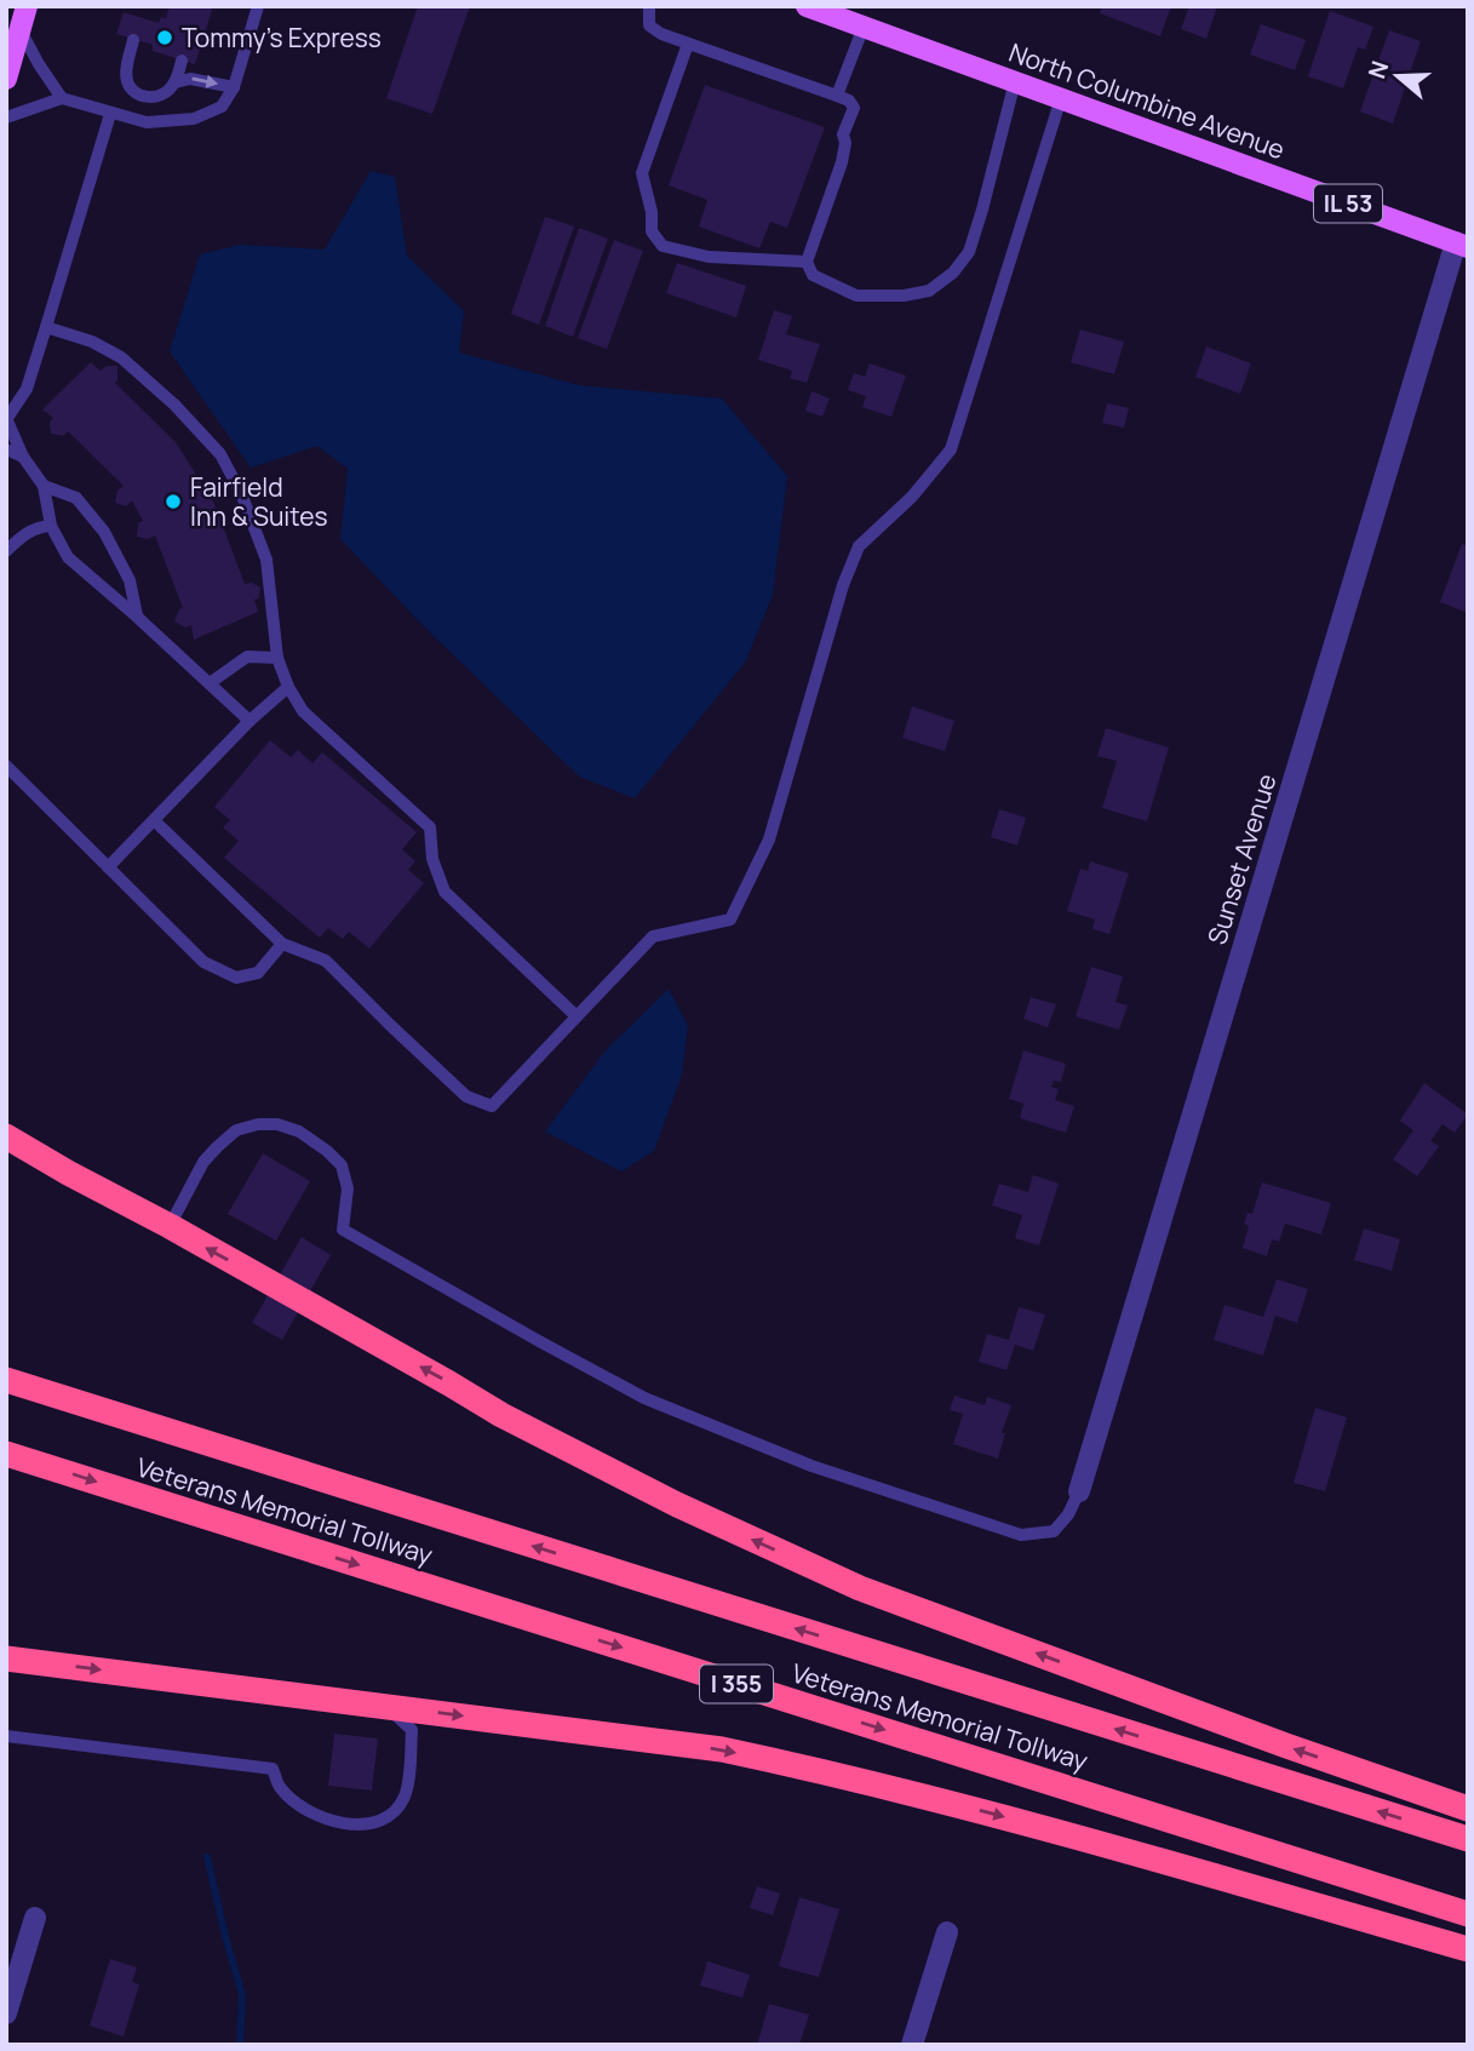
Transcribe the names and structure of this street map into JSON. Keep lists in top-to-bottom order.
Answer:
{
  "streets": {
    "highway": ["Veterans Memorial Tollway", "I 355"],
    "main road": ["North Columbine Avenue", "IL 53"],
    "street": ["Sunset Avenue"]
  },
  "crossings": [
    ["North Columbine Avenue", "Sunset Avenue"]
  ],
  "places": ["Tommy's Express", "Fairfield Inn & Suites"],
  "north": "left"
}
